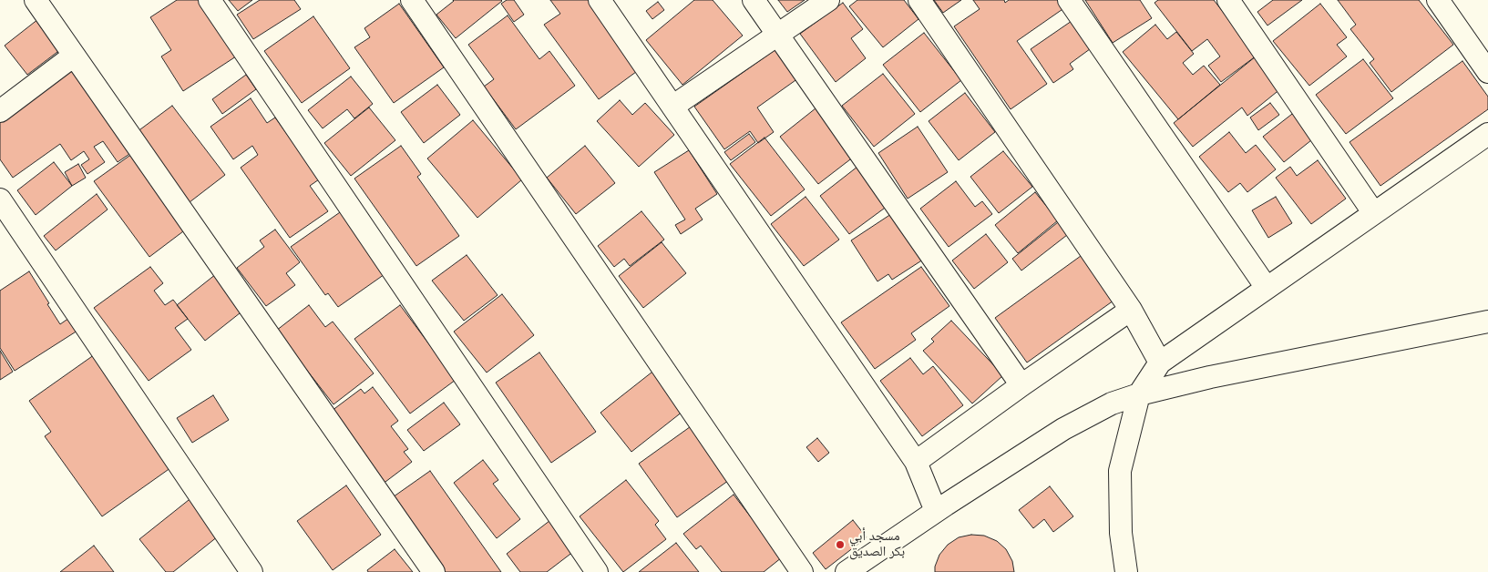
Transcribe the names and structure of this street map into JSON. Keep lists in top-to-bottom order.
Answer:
{
  "places": ["مسجد أبي بكر الصديق"]
}
